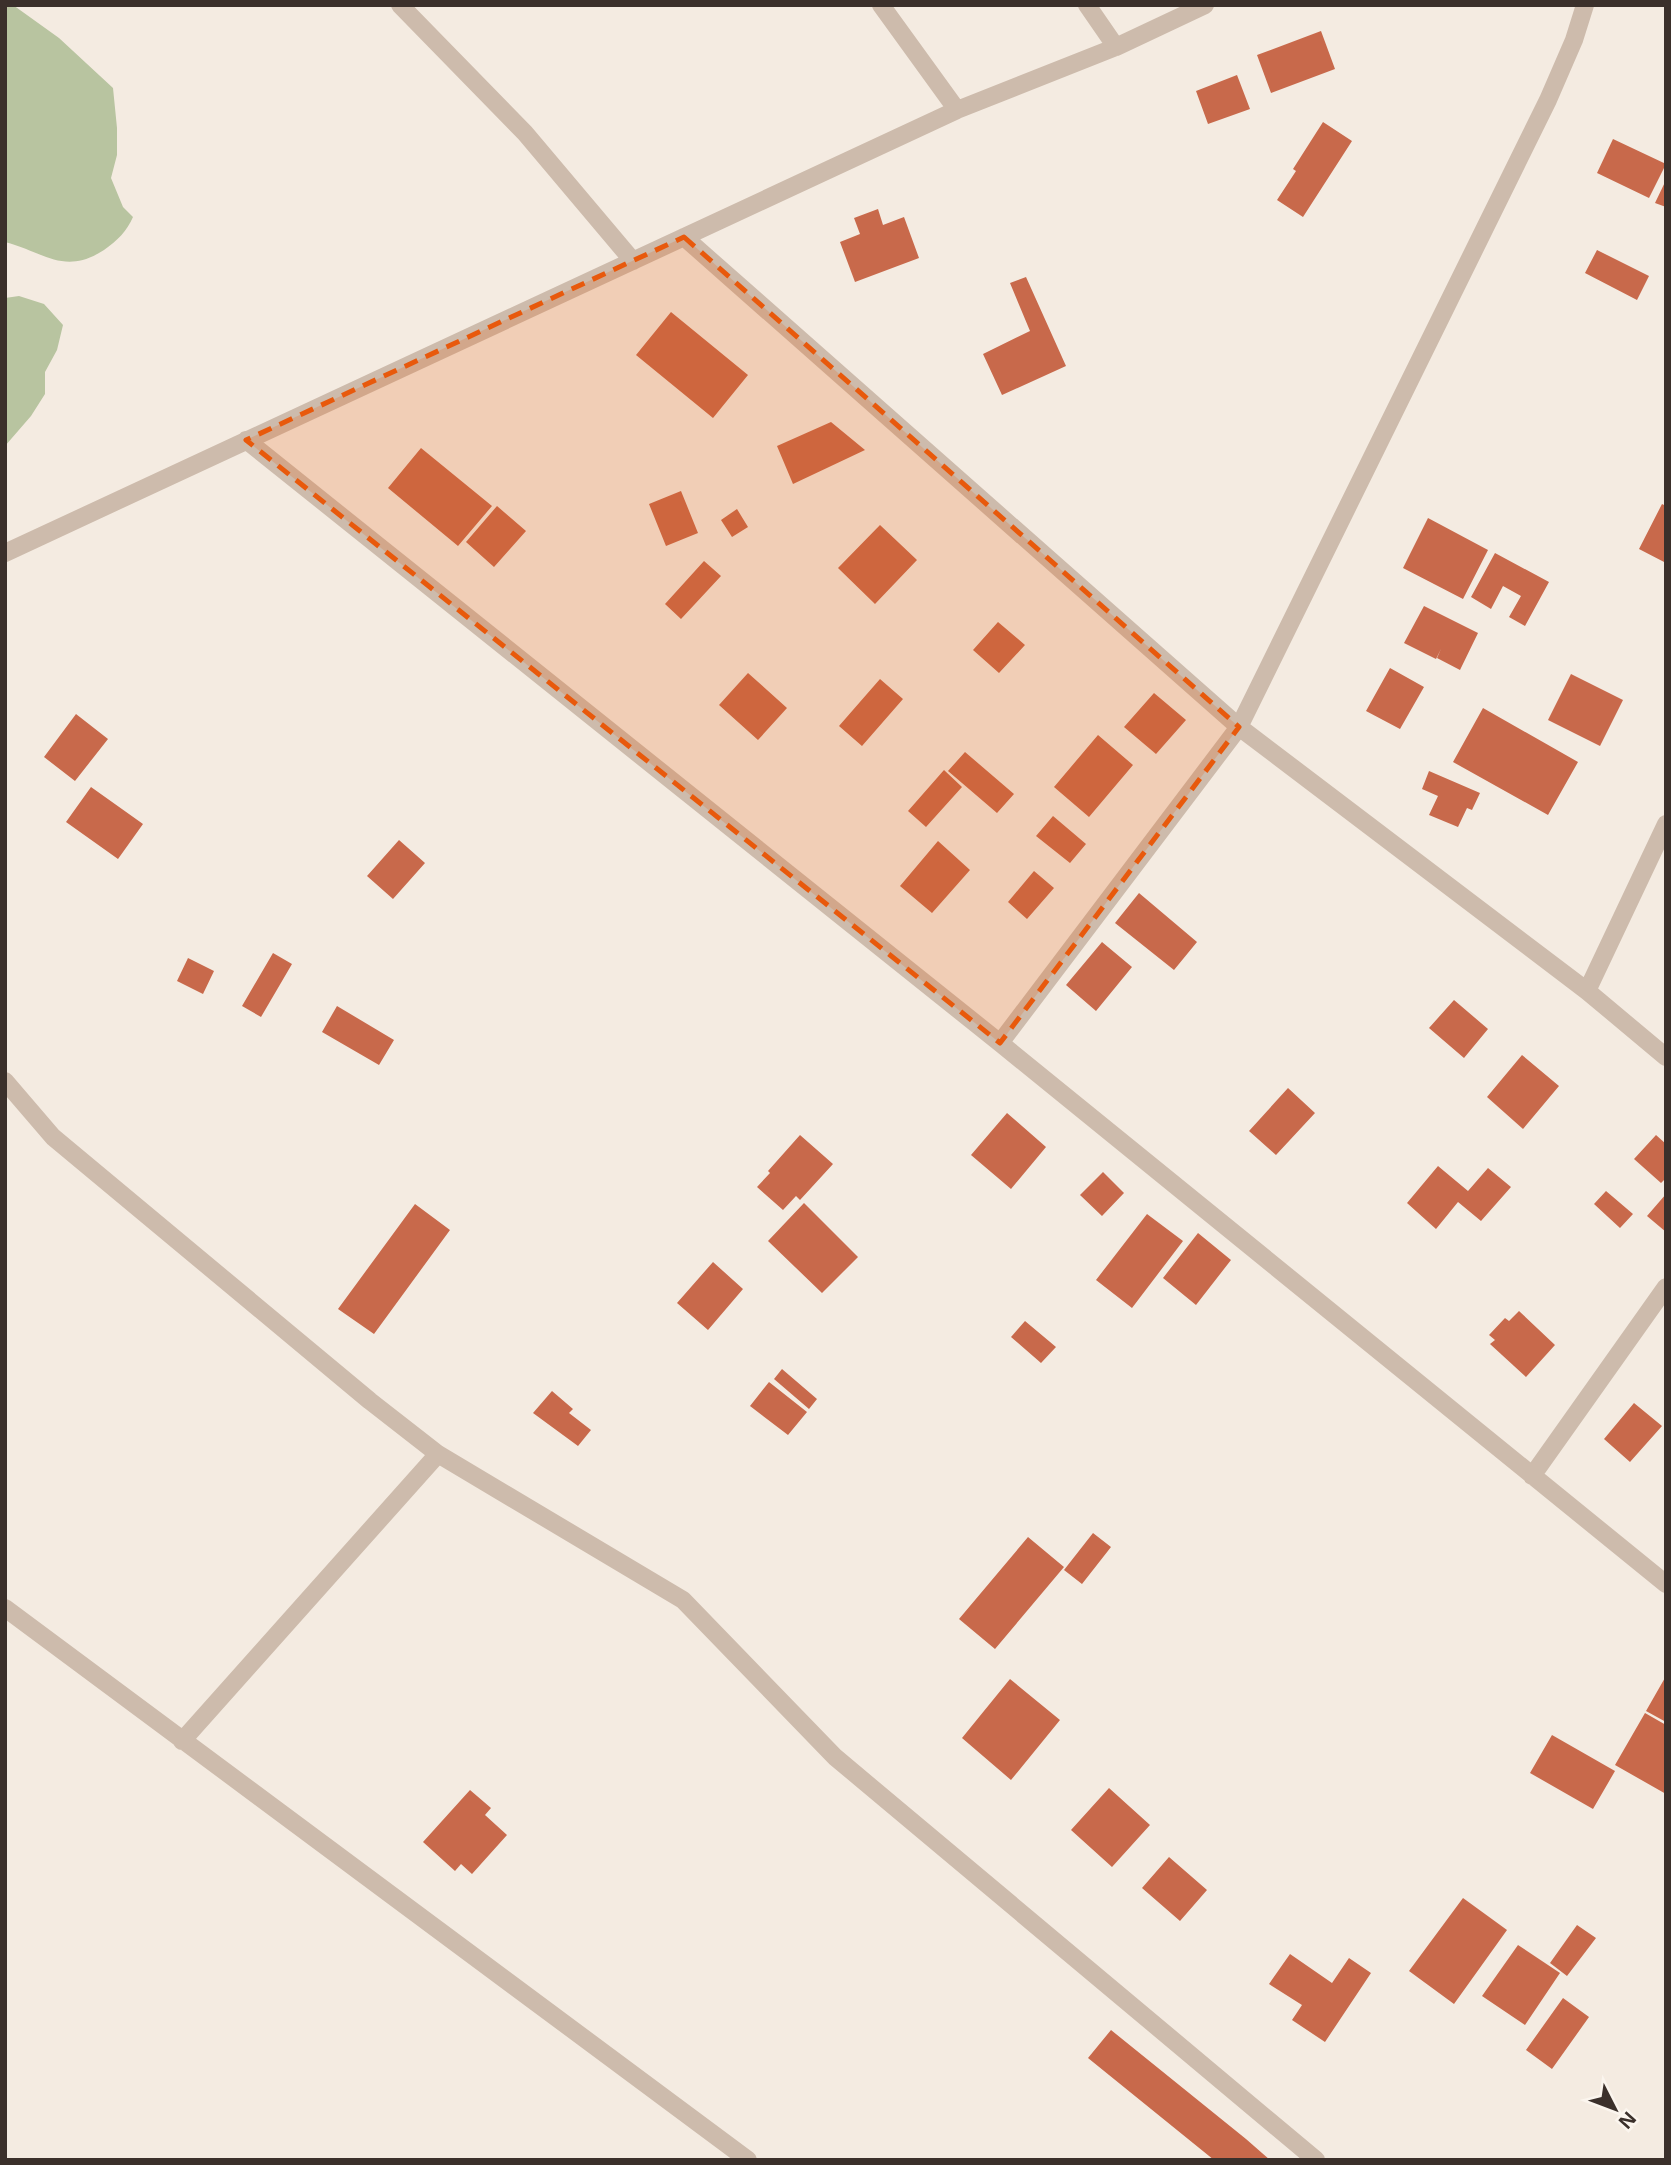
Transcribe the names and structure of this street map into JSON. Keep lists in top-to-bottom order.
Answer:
{
  "north": "bottom right"
}
